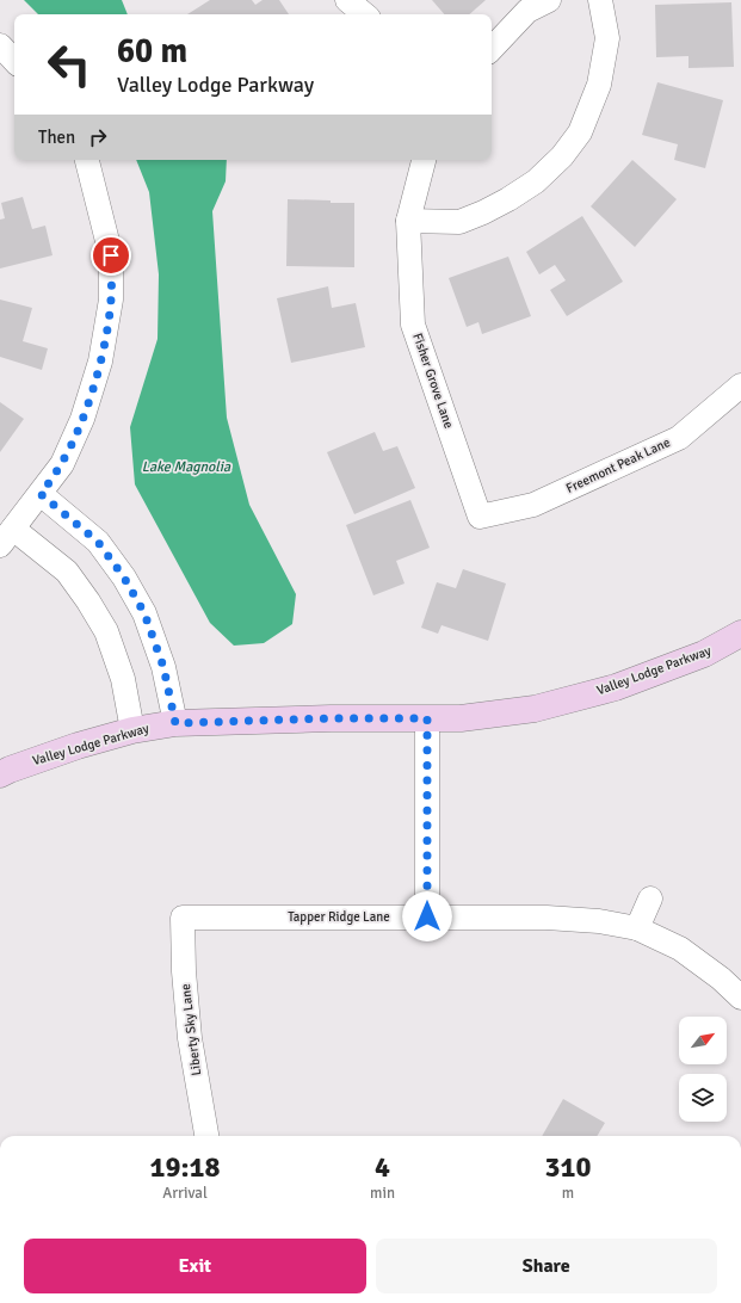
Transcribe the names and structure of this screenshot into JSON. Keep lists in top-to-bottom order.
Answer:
{
  "streets": {
    "street": [
      "Fisher Grove Lane",
      "Freemont Peak Lane",
      "Valley Lodge Parkway",
      "Tapper Ridge Lane",
      "Liberty Sky Lane"
    ]
  },
  "crossings": [
    ["Fisher Grove Lane", "Freemont Peak Lane"],
    ["Tapper Ridge Lane", "Liberty Sky Lane"]
  ],
  "water": ["Lake Magnolia"],
  "north": "top right",
  "page": {
    "turn": ["60 m", "Valley Lodge Parkway"],
    "then": "Then",
    "eta": [
      "19:18",
      "Arrival",
      "4",
      "min",
      "310",
      "m"
    ],
    "buttons": ["Exit", "Share"]
  }
}
